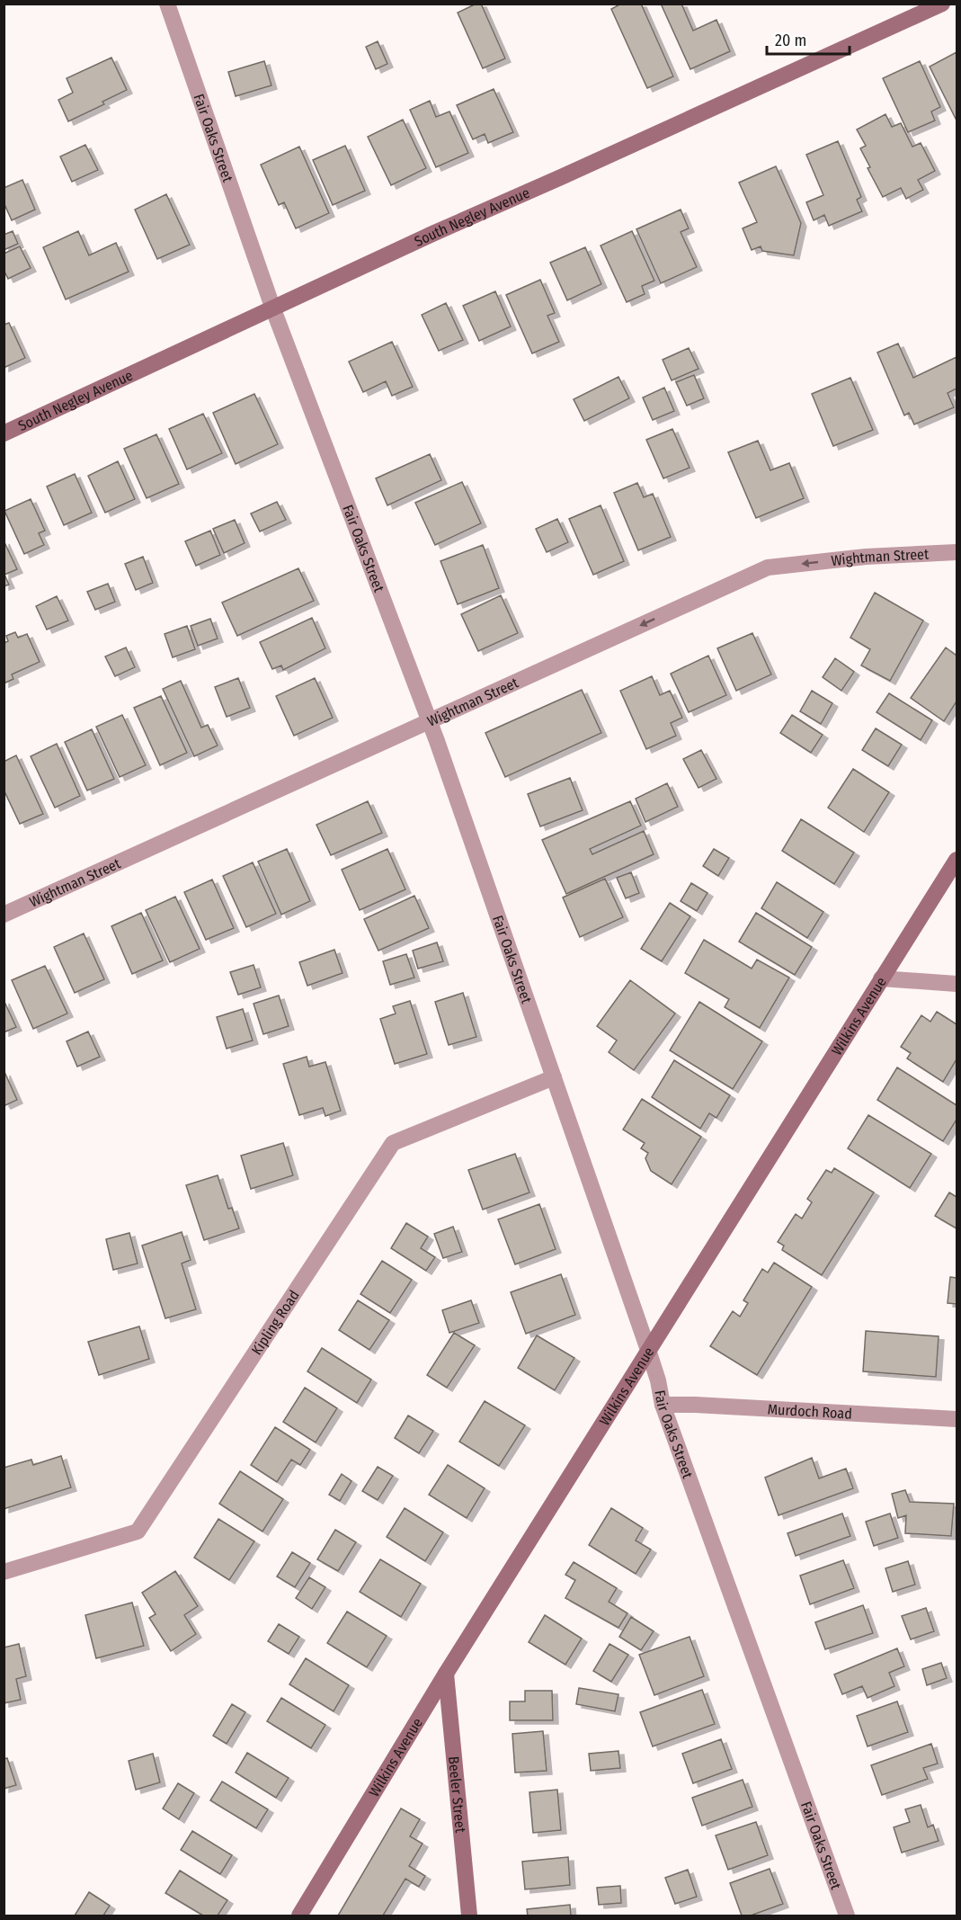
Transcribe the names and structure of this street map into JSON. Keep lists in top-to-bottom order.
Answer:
{
  "streets": {
    "street": [
      "Fair Oaks Street",
      "South Negley Avenue",
      "Wightman Street",
      "Wilkins Avenue",
      "Kipling Road",
      "Murdoch Road",
      "Beeler Street"
    ]
  },
  "crossings": [
    ["Fair Oaks Street", "South Negley Avenue"],
    ["Fair Oaks Street", "Wightman Street"],
    ["Fair Oaks Street", "Wilkins Avenue"],
    ["Fair Oaks Street", "Kipling Road"],
    ["Fair Oaks Street", "Murdoch Road"],
    ["Wilkins Avenue", "Beeler Street"]
  ],
  "one_way": ["Wightman Street"],
  "scale_bar": "20 m"
}
